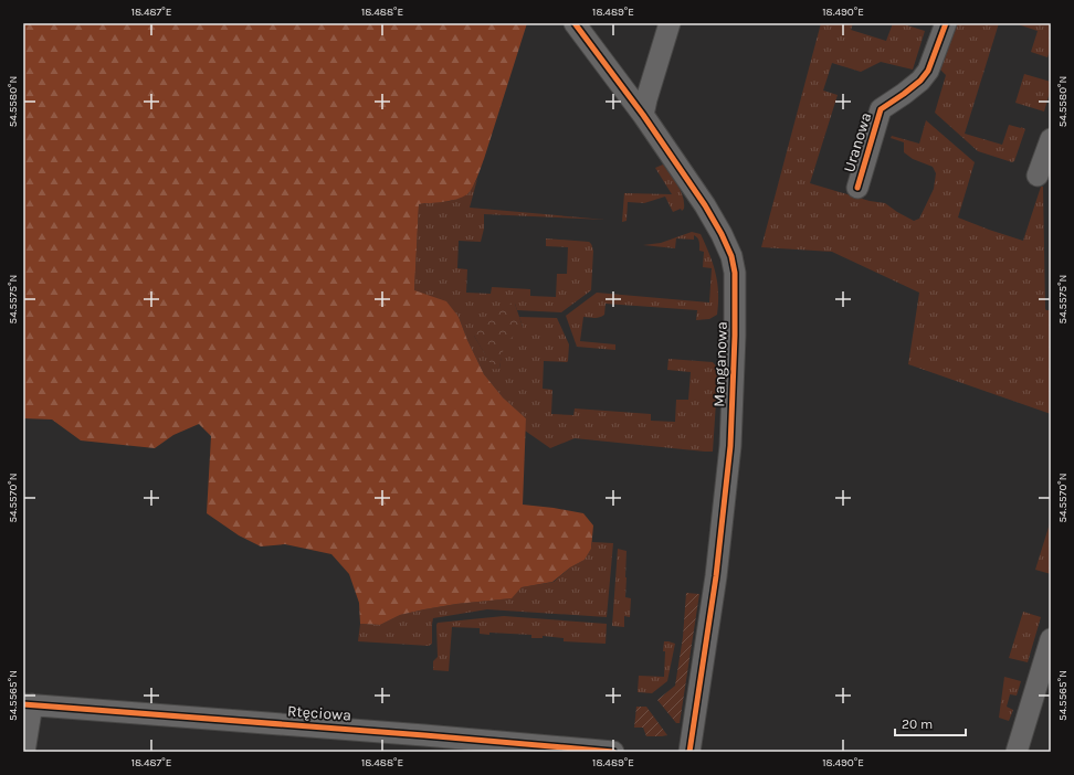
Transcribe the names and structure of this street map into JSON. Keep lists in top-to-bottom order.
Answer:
{
  "streets": {
    "street": ["Uranowa", "Manganowa", "Rtęciowa"]
  },
  "scale_bar": "20 m",
  "coordinates": [
    "18.487°E",
    "18.488°E",
    "18.489°E",
    "18.490°E",
    "54.5580°N",
    "54.5575°N",
    "54.5570°N",
    "54.5565°N"
  ]
}
